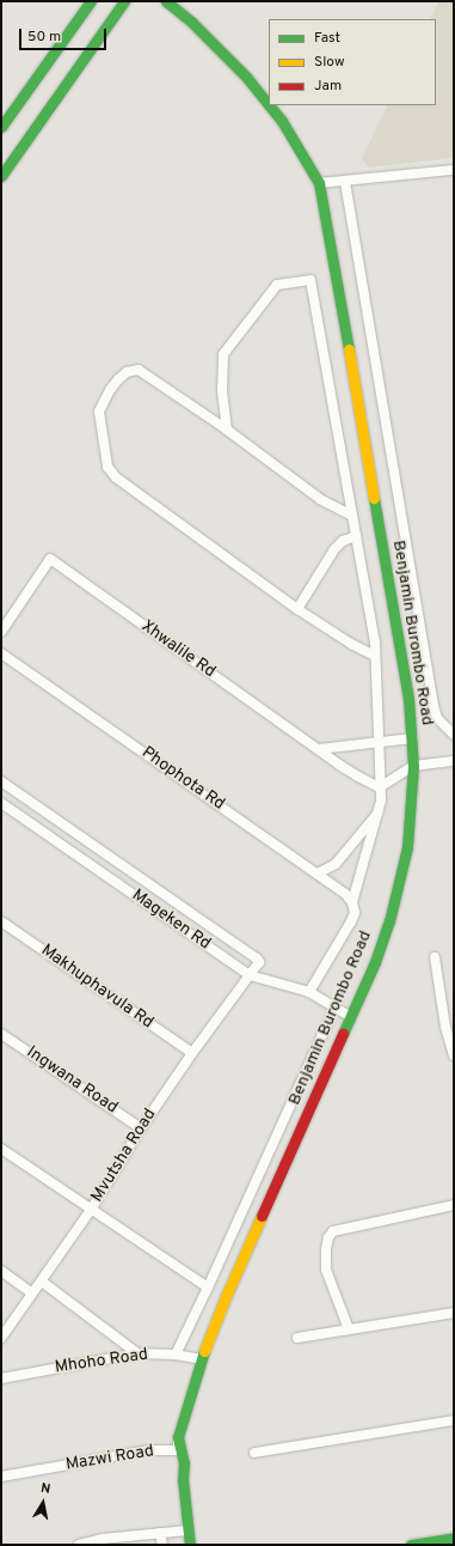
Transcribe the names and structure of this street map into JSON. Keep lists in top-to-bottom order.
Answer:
{
  "streets": {
    "street": [
      "Benjamin Burombo Road",
      "Xhwalile Rd",
      "Phophota Rd",
      "Mageken Rd",
      "Makhuphavula Rd",
      "Ingwana Road",
      "Mvutsha Road",
      "Mhoho Road",
      "Mazwi Road"
    ]
  },
  "crossings": [
    ["Benjamin Burombo Road", "Mageken Rd"],
    ["Benjamin Burombo Road", "Mhoho Road"],
    ["Benjamin Burombo Road", "Mazwi Road"],
    ["Mageken Rd", "Mvutsha Road"],
    ["Makhuphavula Rd", "Mvutsha Road"],
    ["Ingwana Road", "Mvutsha Road"]
  ],
  "legend": ["Fast", "Slow", "Jam"],
  "scale_bar": "50 m",
  "north": "top"
}
